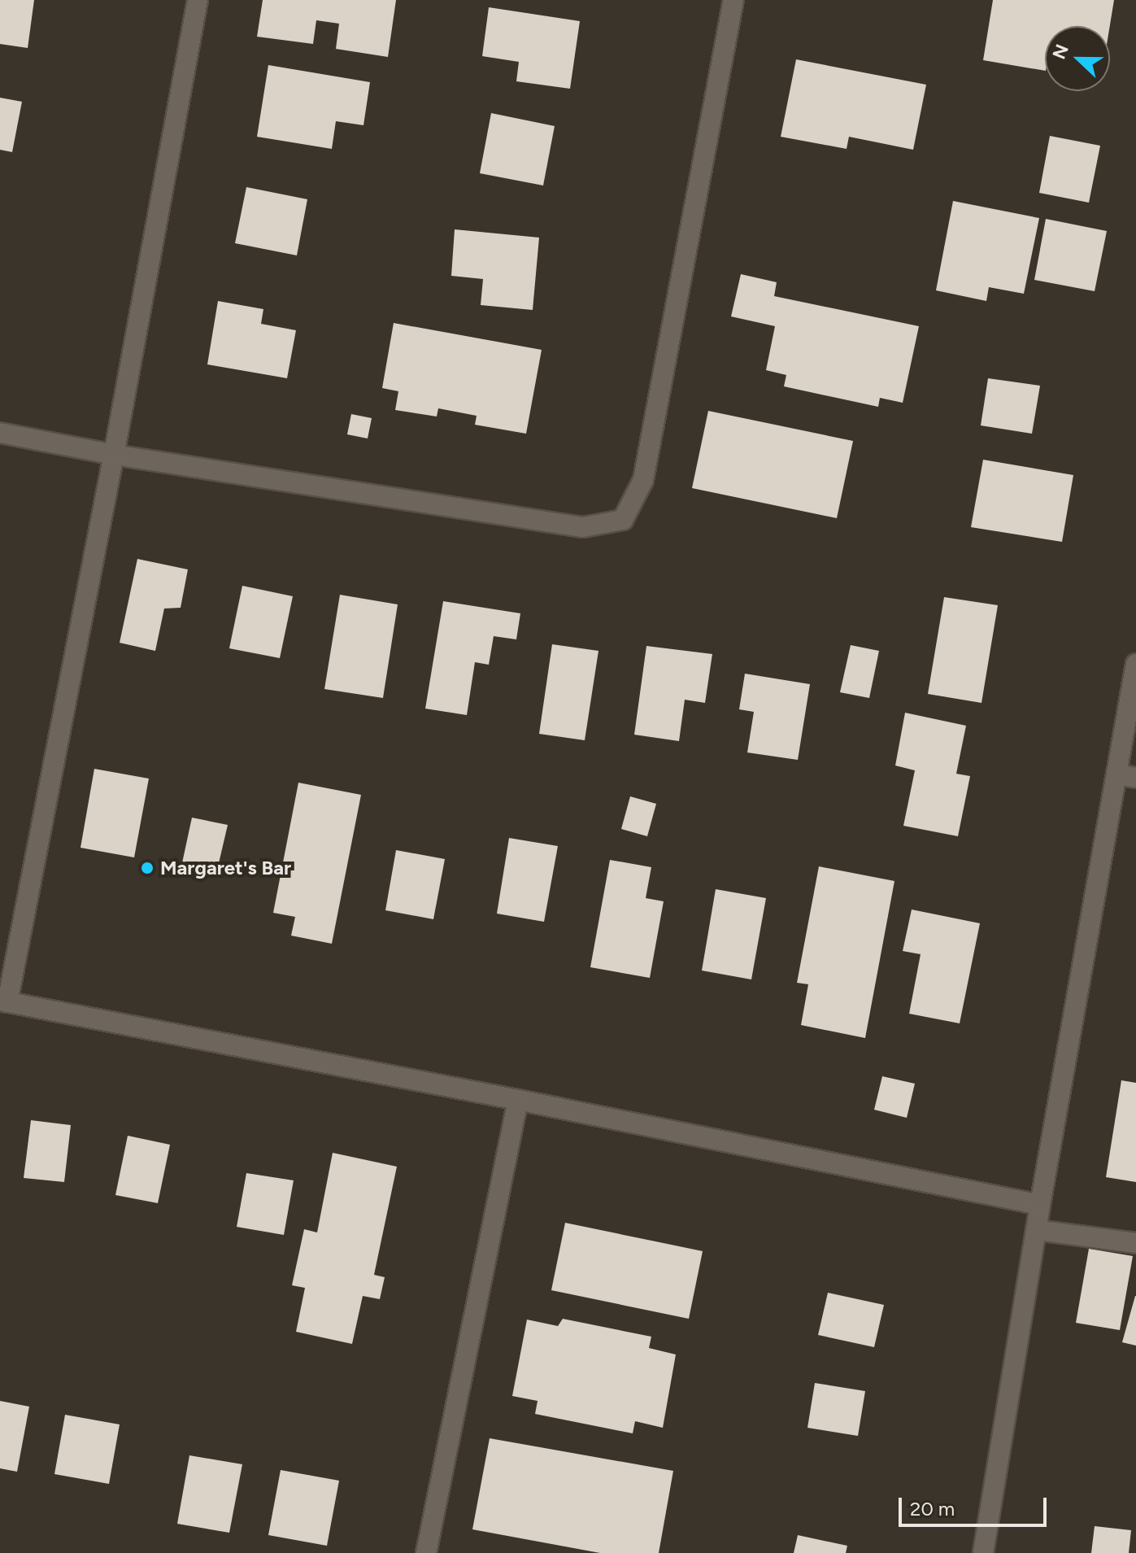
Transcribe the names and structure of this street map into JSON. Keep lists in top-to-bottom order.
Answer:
{
  "places": ["Margaret's Bar"],
  "scale_bar": "20 m",
  "north": "left"
}
